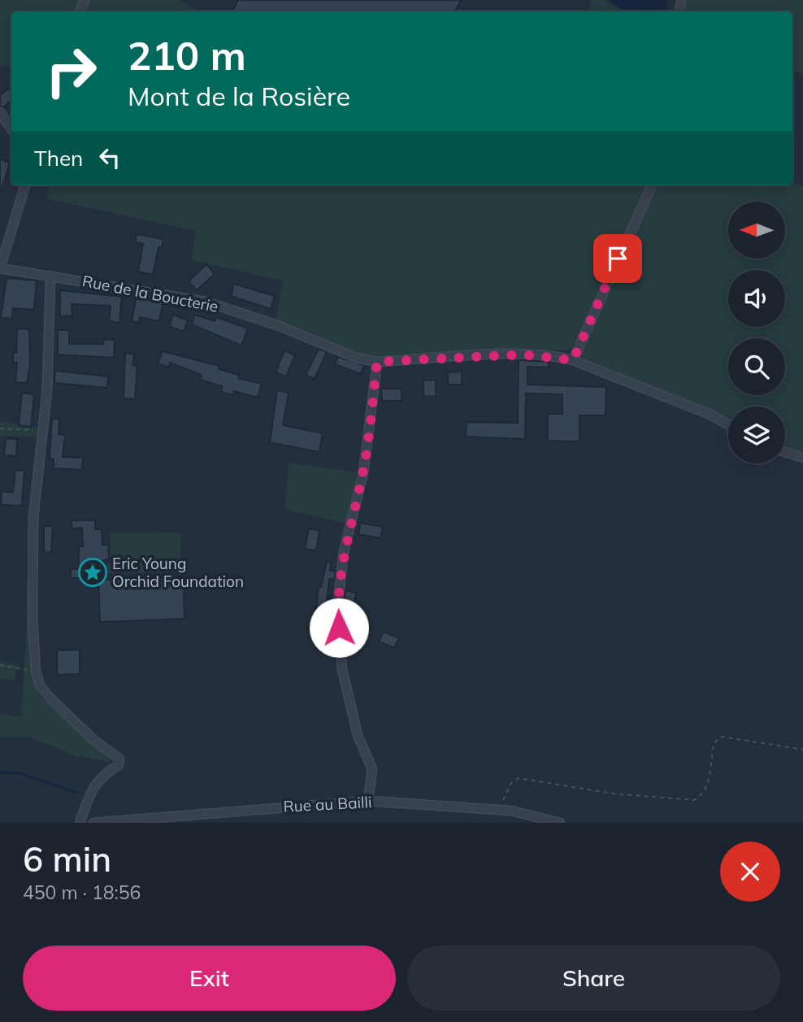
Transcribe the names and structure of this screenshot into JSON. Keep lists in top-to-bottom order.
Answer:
{
  "streets": {
    "street": ["Rue de la Boucterie", "Rue au Bailli"]
  },
  "places": {
    "place": ["Eric Young Orchid Foundation"]
  },
  "north": "left",
  "page": {
    "turn": ["210 m", "Mont de la Rosière"],
    "then": "Then",
    "heading": ["6 min", "450 m · 18:56"],
    "buttons": ["Exit", "Share"]
  }
}
